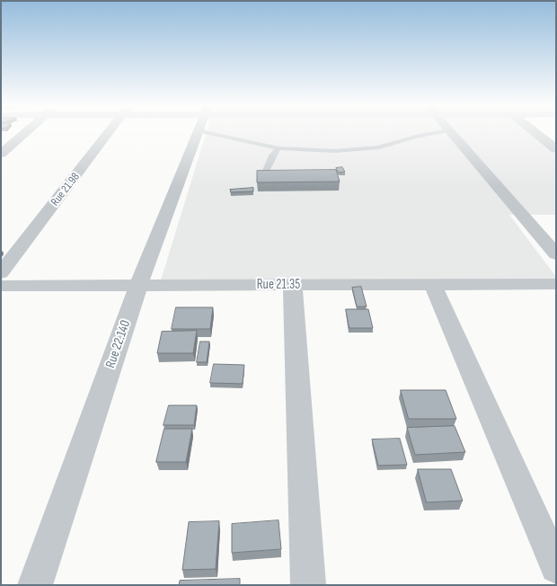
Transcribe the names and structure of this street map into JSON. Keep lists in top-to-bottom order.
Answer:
{
  "streets": {
    "street": ["Rue 21.98", "Rue 21.35", "Rue 22.140"]
  },
  "crossings": [
    ["Rue 21.35", "Rue 22.140"]
  ]
}
